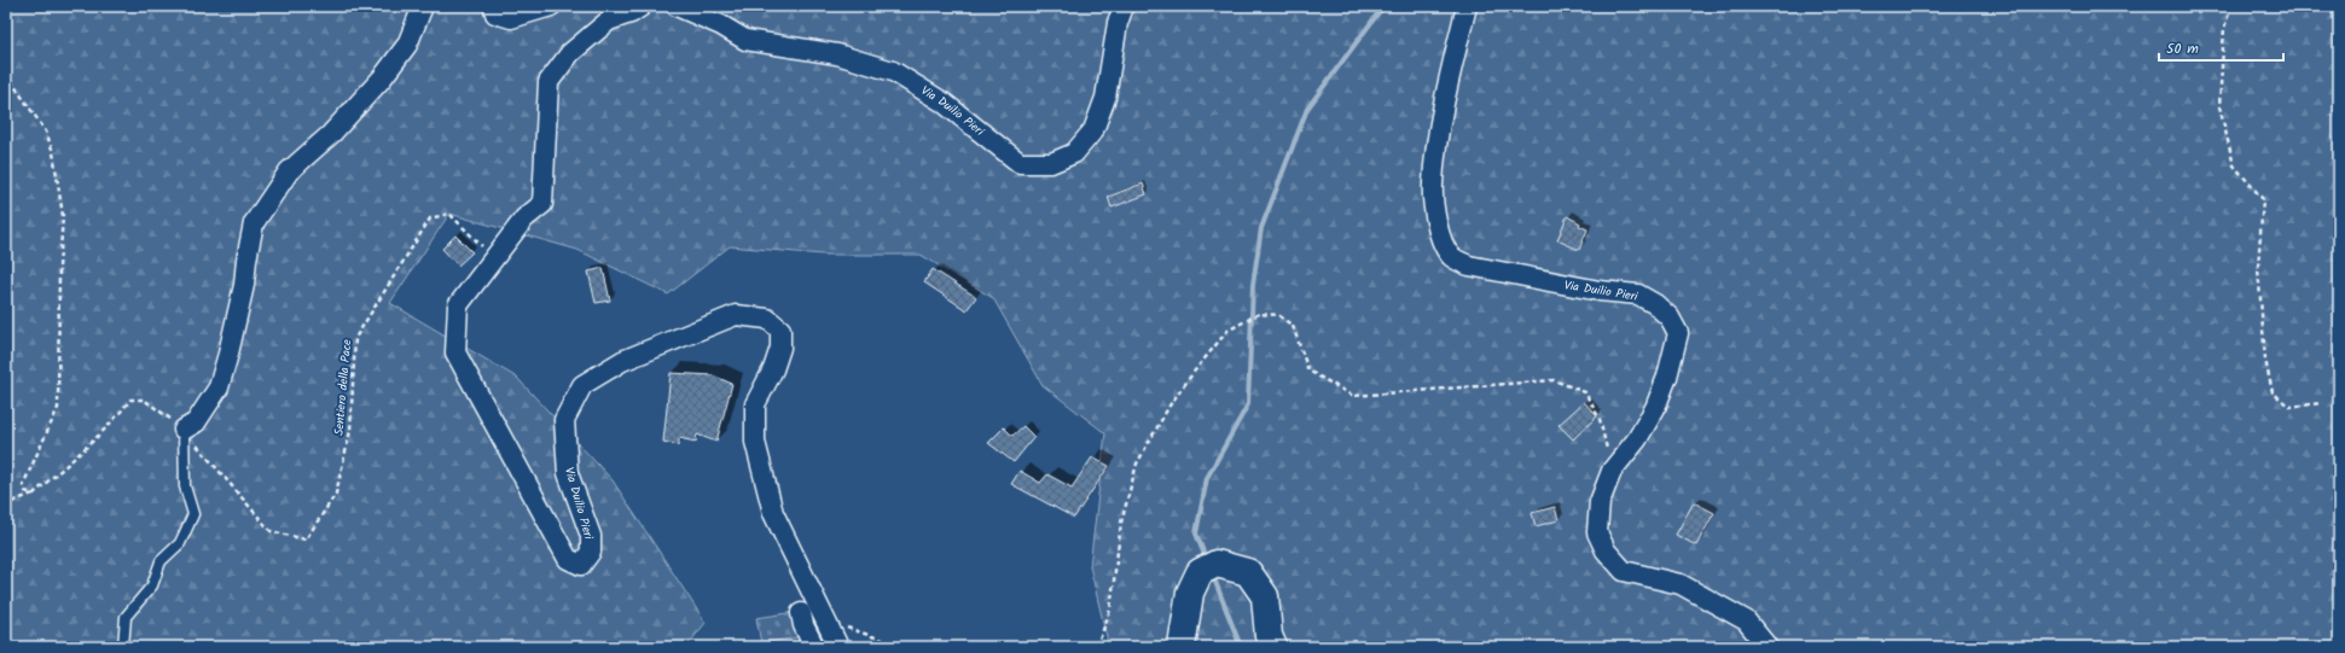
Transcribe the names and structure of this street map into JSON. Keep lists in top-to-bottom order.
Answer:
{
  "streets": {
    "street": ["Via Duilio Pieri"],
    "path": ["Sentiero della Pace"]
  },
  "crossings": [
    ["Via Duilio Pieri", "Sentiero della Pace"]
  ],
  "scale_bar": "50 m"
}
